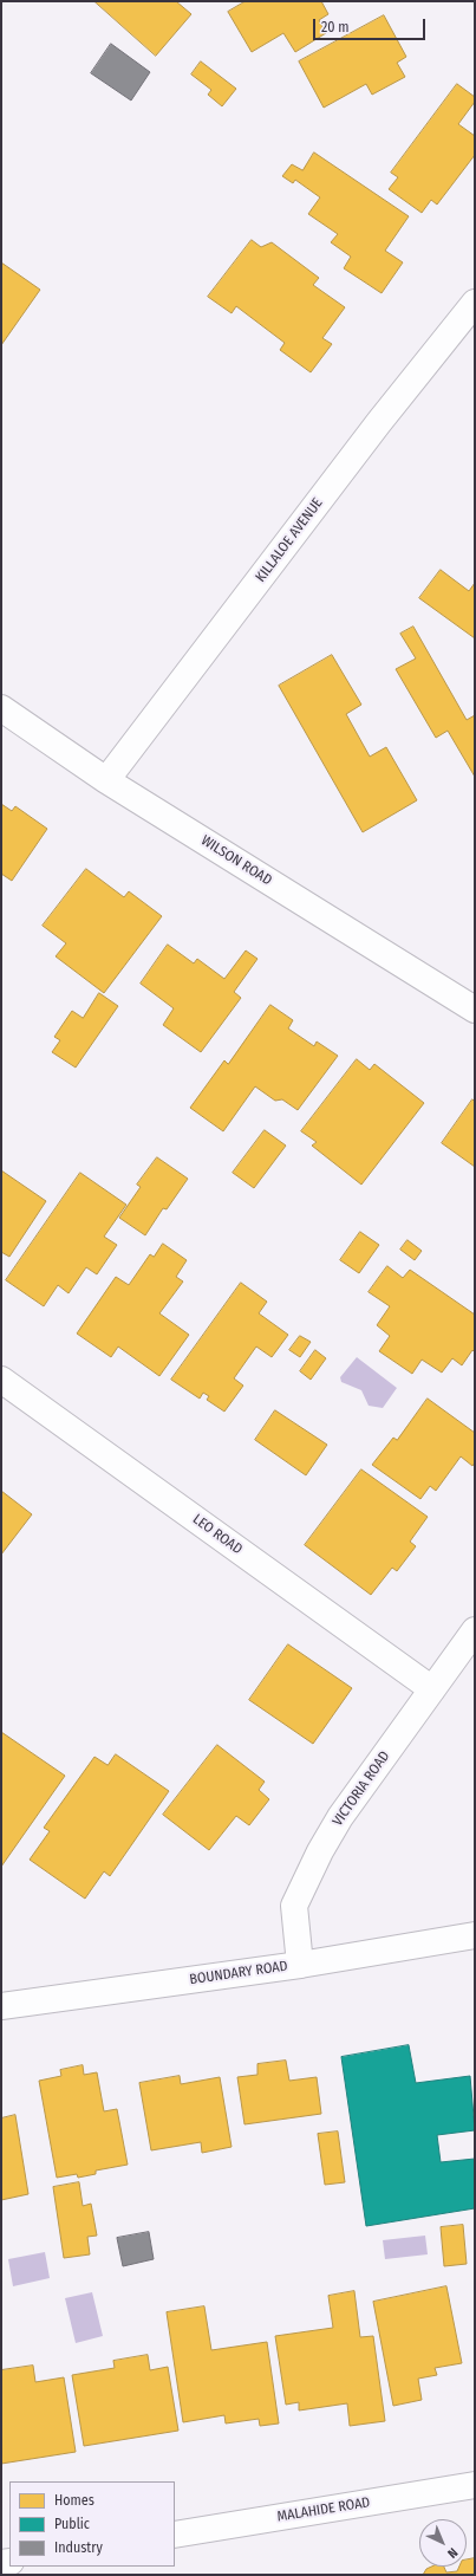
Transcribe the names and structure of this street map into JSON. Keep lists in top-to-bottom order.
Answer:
{
  "streets": {
    "street": [
      "KILLALOE AVENUE",
      "WILSON ROAD",
      "LEO ROAD",
      "VICTORIA ROAD",
      "BOUNDARY ROAD",
      "MALAHIDE ROAD"
    ]
  },
  "crossings": [
    ["KILLALOE AVENUE", "WILSON ROAD"],
    ["LEO ROAD", "VICTORIA ROAD"],
    ["VICTORIA ROAD", "BOUNDARY ROAD"]
  ],
  "legend": ["Homes", "Public", "Industry"],
  "scale_bar": "20 m",
  "north": "bottom right"
}
